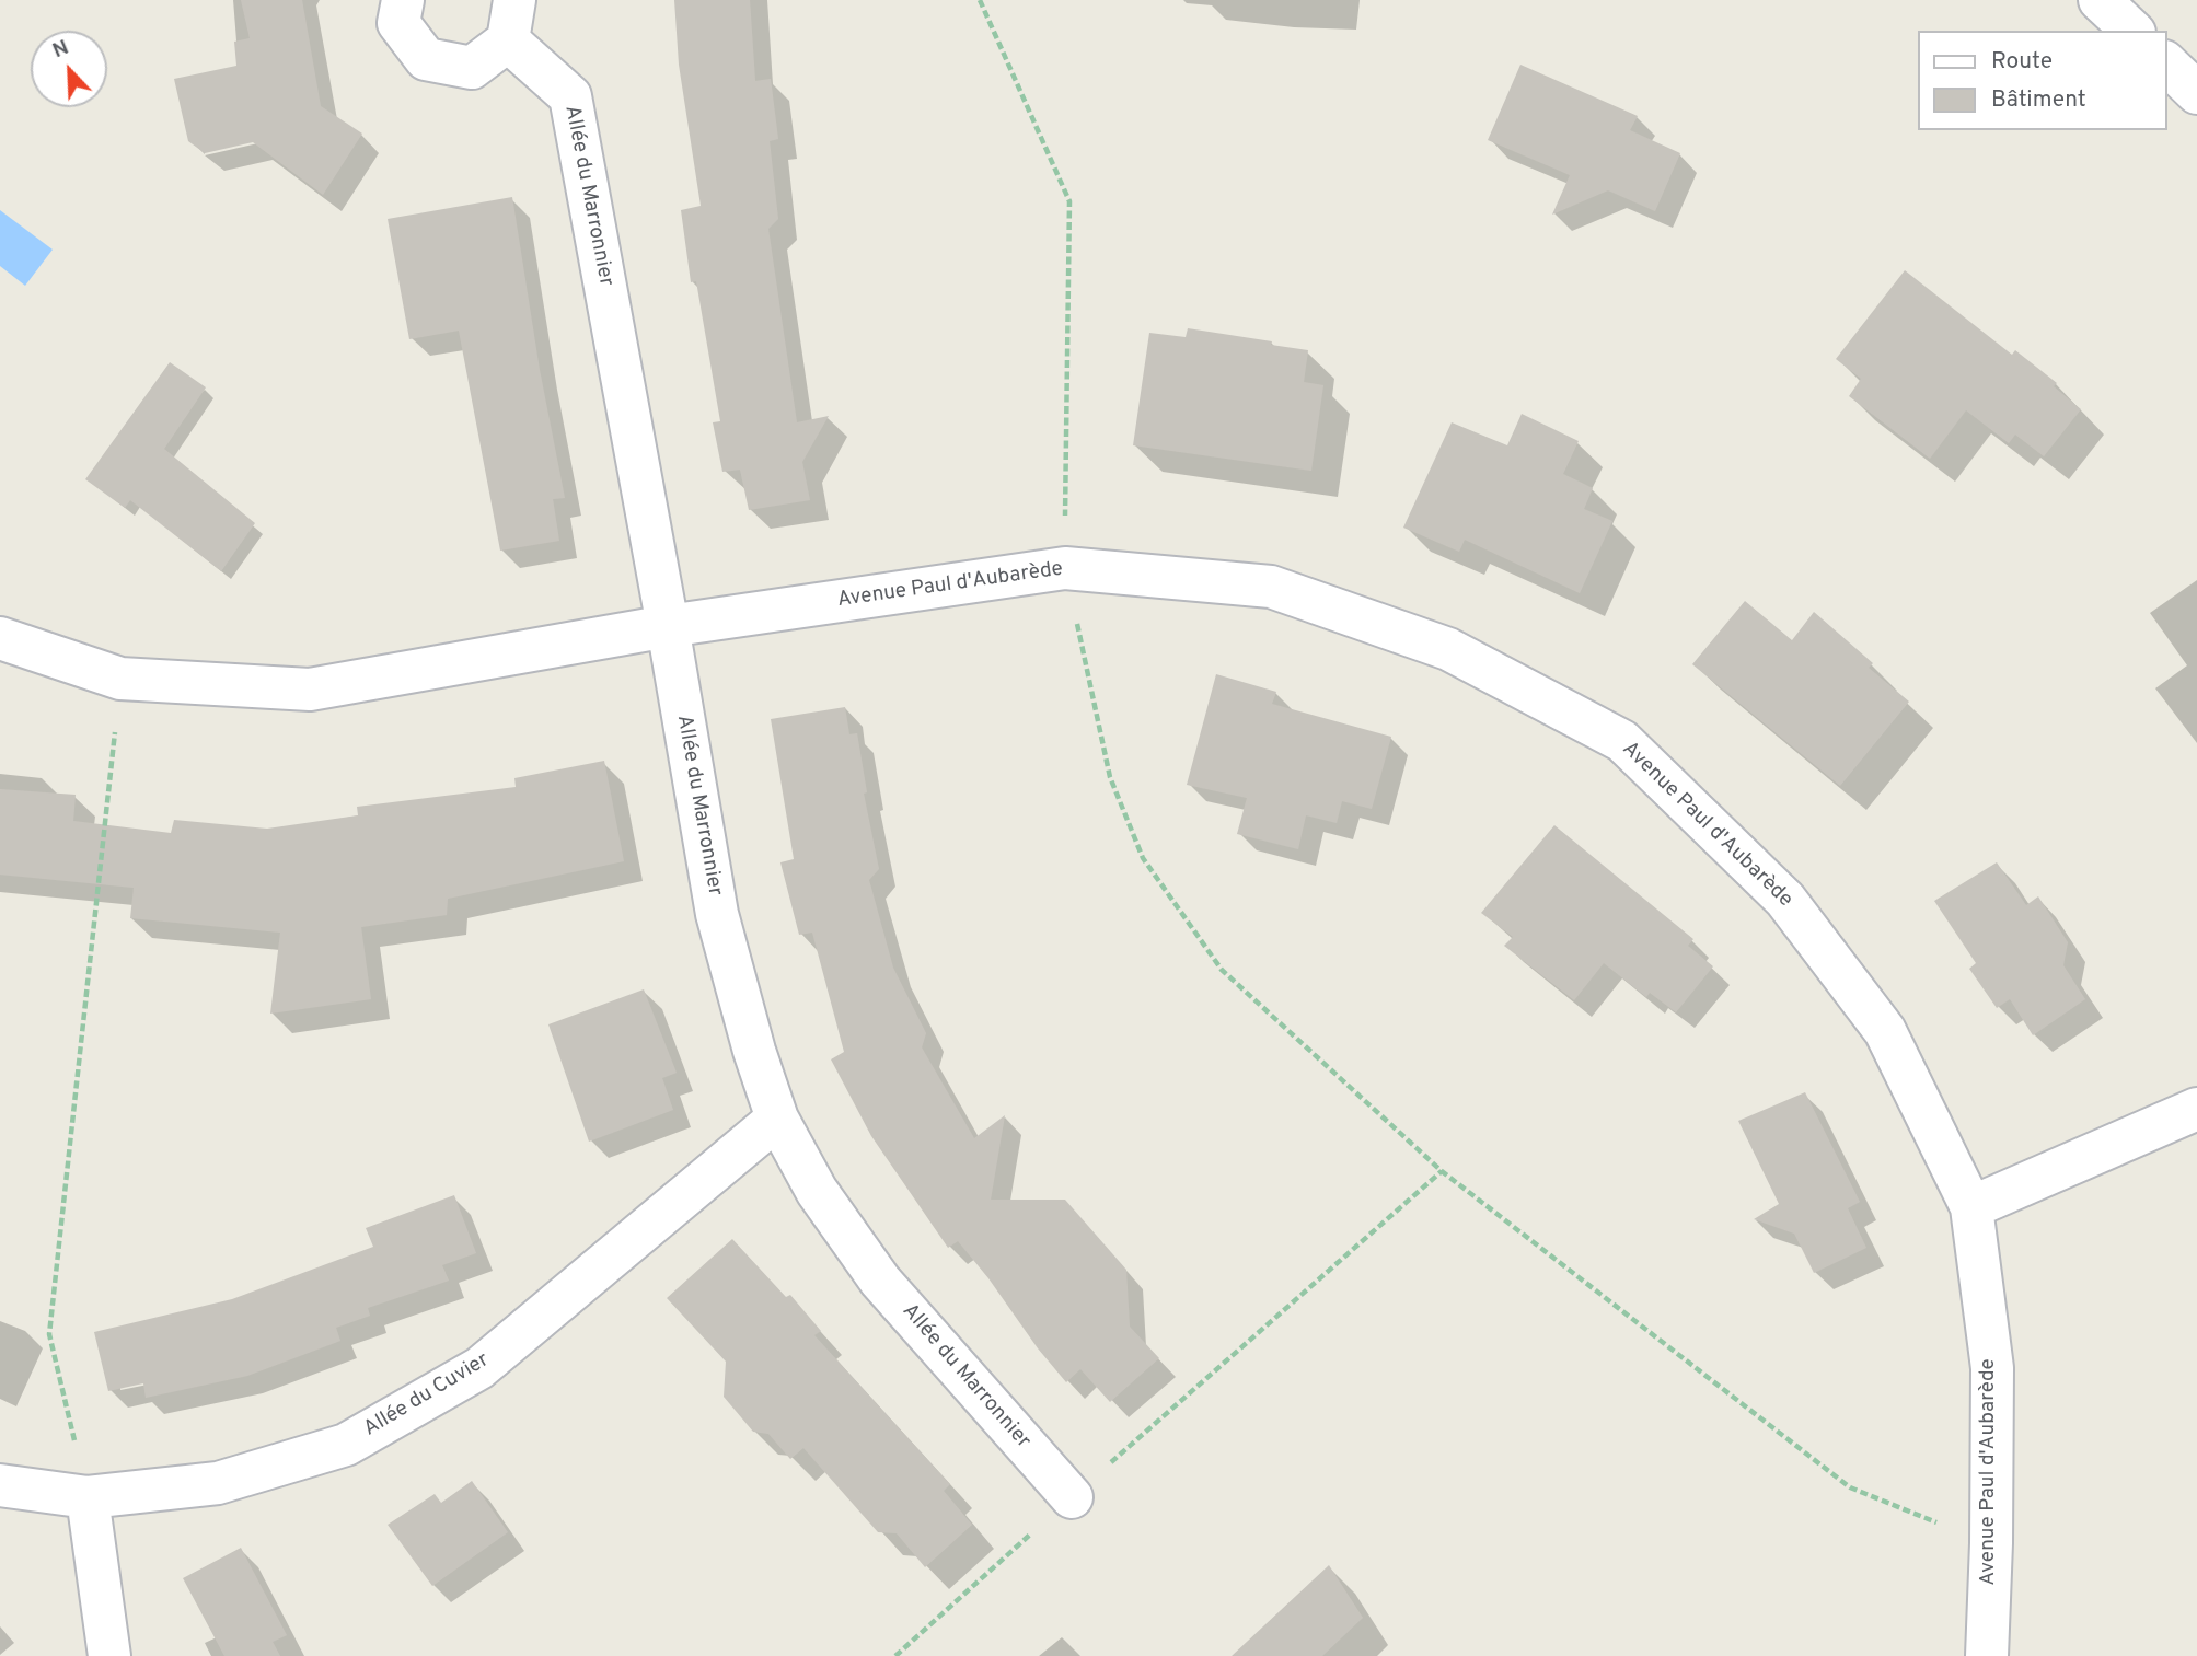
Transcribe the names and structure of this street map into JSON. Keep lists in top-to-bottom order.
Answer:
{
  "streets": {
    "street": ["Allée du Marronnier", "Avenue Paul d'Aubarède", "Allée du Cuvier"]
  },
  "crossings": [
    ["Allée du Marronnier", "Avenue Paul d'Aubarède"],
    ["Allée du Marronnier", "Allée du Cuvier"]
  ],
  "legend": ["Route", "Bâtiment"],
  "north": "top left"
}
